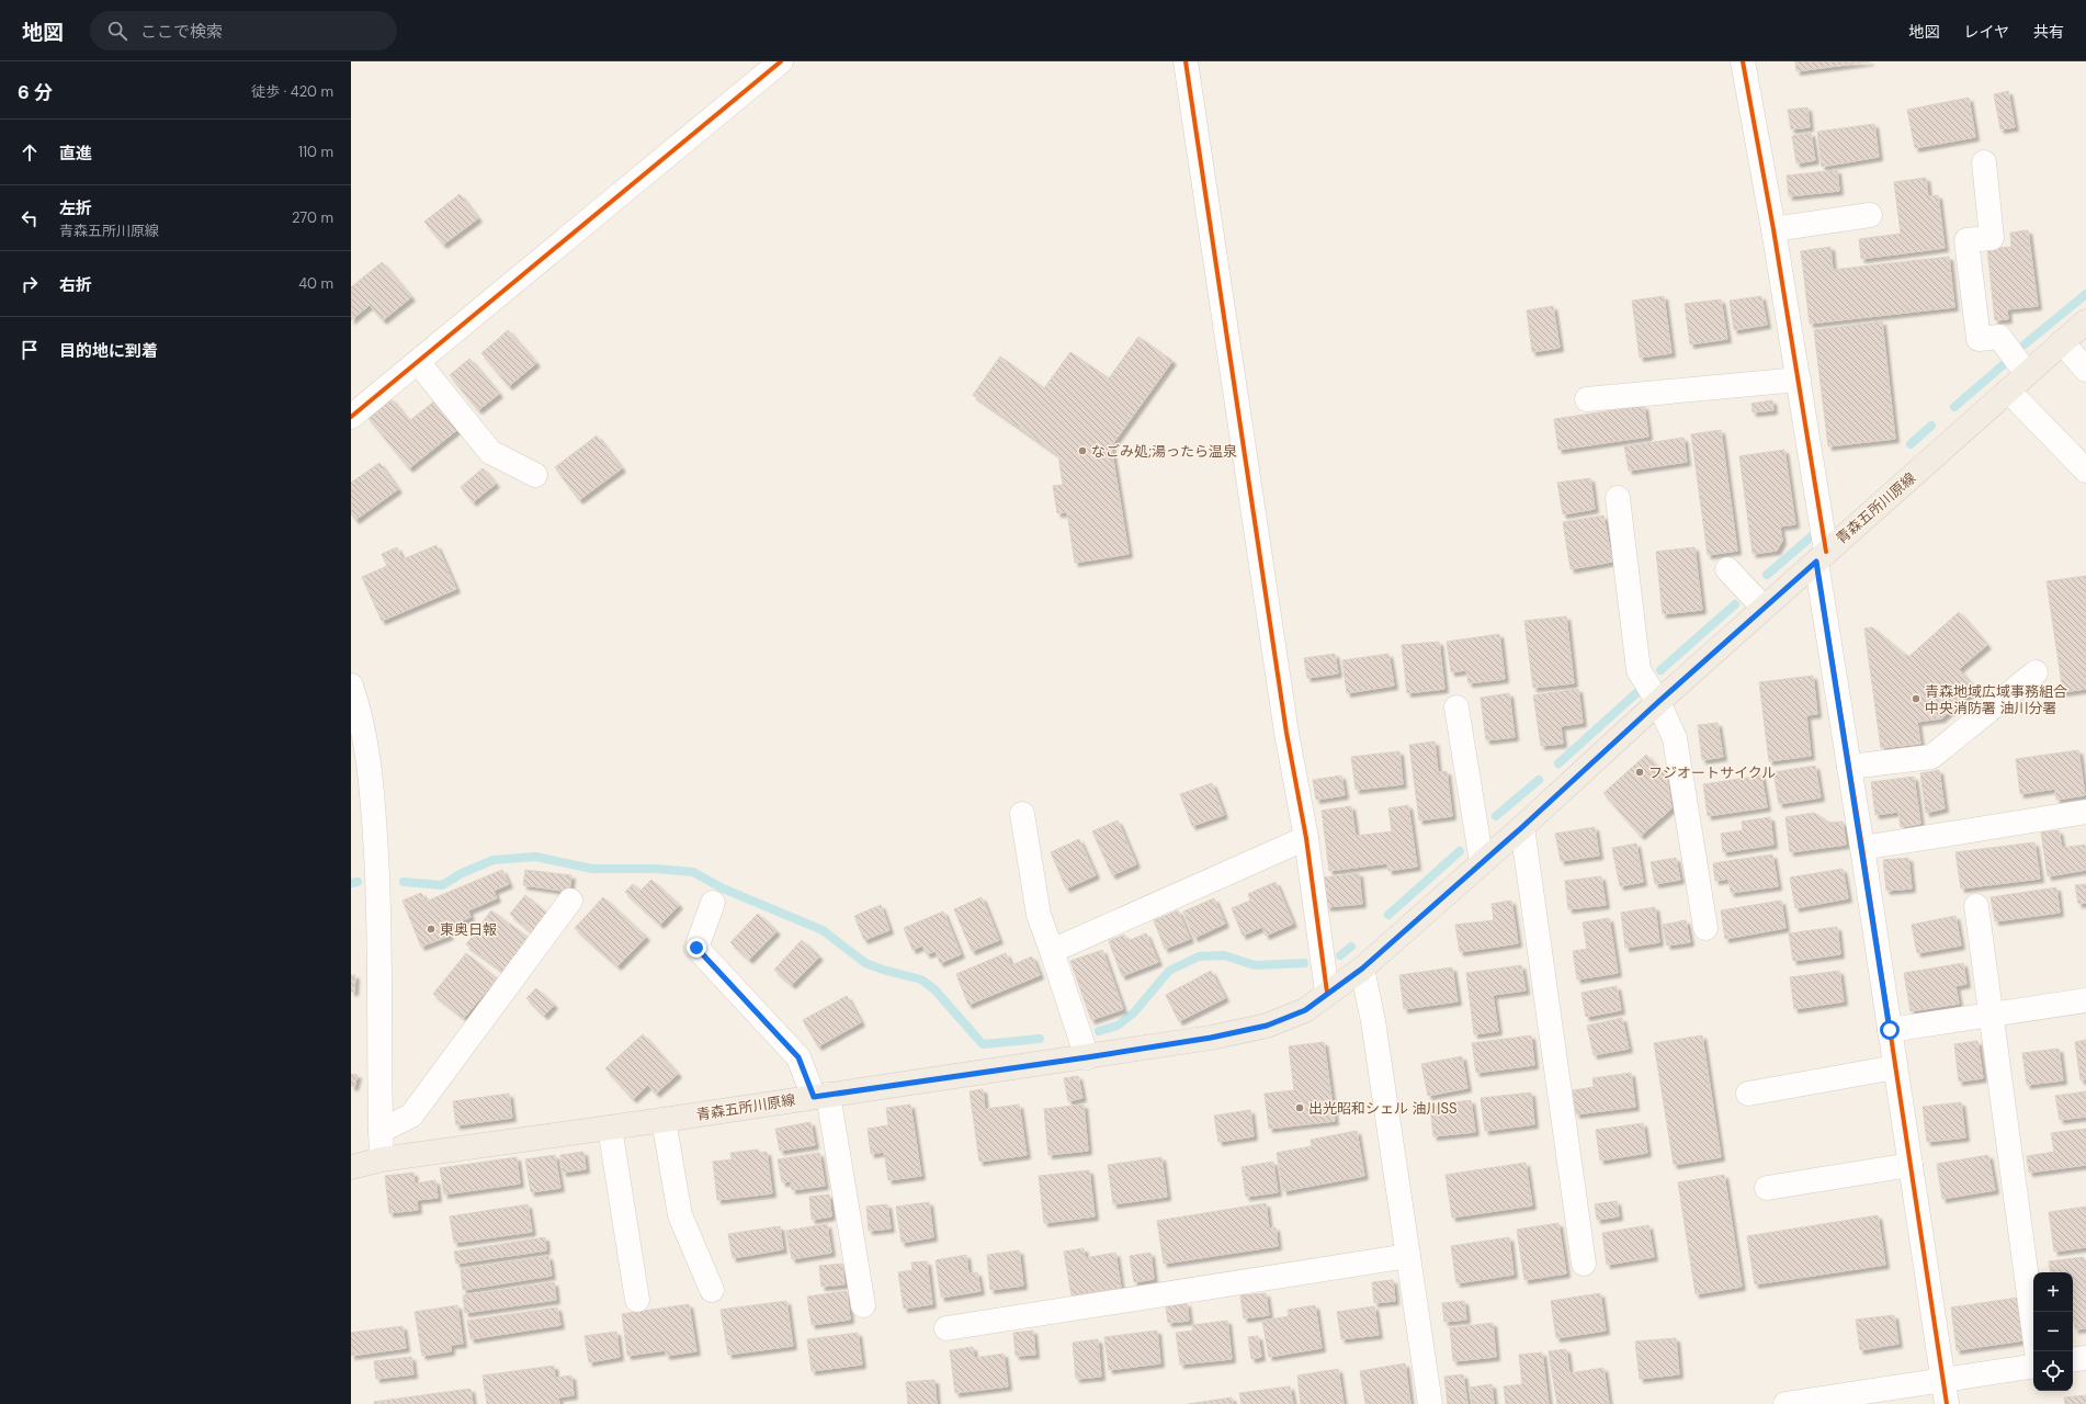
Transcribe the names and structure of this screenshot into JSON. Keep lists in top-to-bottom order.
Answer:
{
  "streets": {
    "main road": ["青森五所川原線"]
  },
  "places": [
    "なごみ処;湯ったら温泉",
    "青森地域広域事務組合 中央消防署 油川分署",
    "フジオートサイクル",
    "東奥日報",
    "出光昭和シェル 油川SS"
  ],
  "page": {
    "header": "地図",
    "search": "ここで検索",
    "nav": ["地図", "レイヤ", "共有"],
    "heading": ["6 分", "徒歩 · 420 m"],
    "list": [
      ["直進", "110 m"],
      ["左折", "青森五所川原線", "270 m"],
      ["右折", "40 m"],
      "目的地に到着"
    ],
    "map_buttons": ["+", "−"]
  }
}
